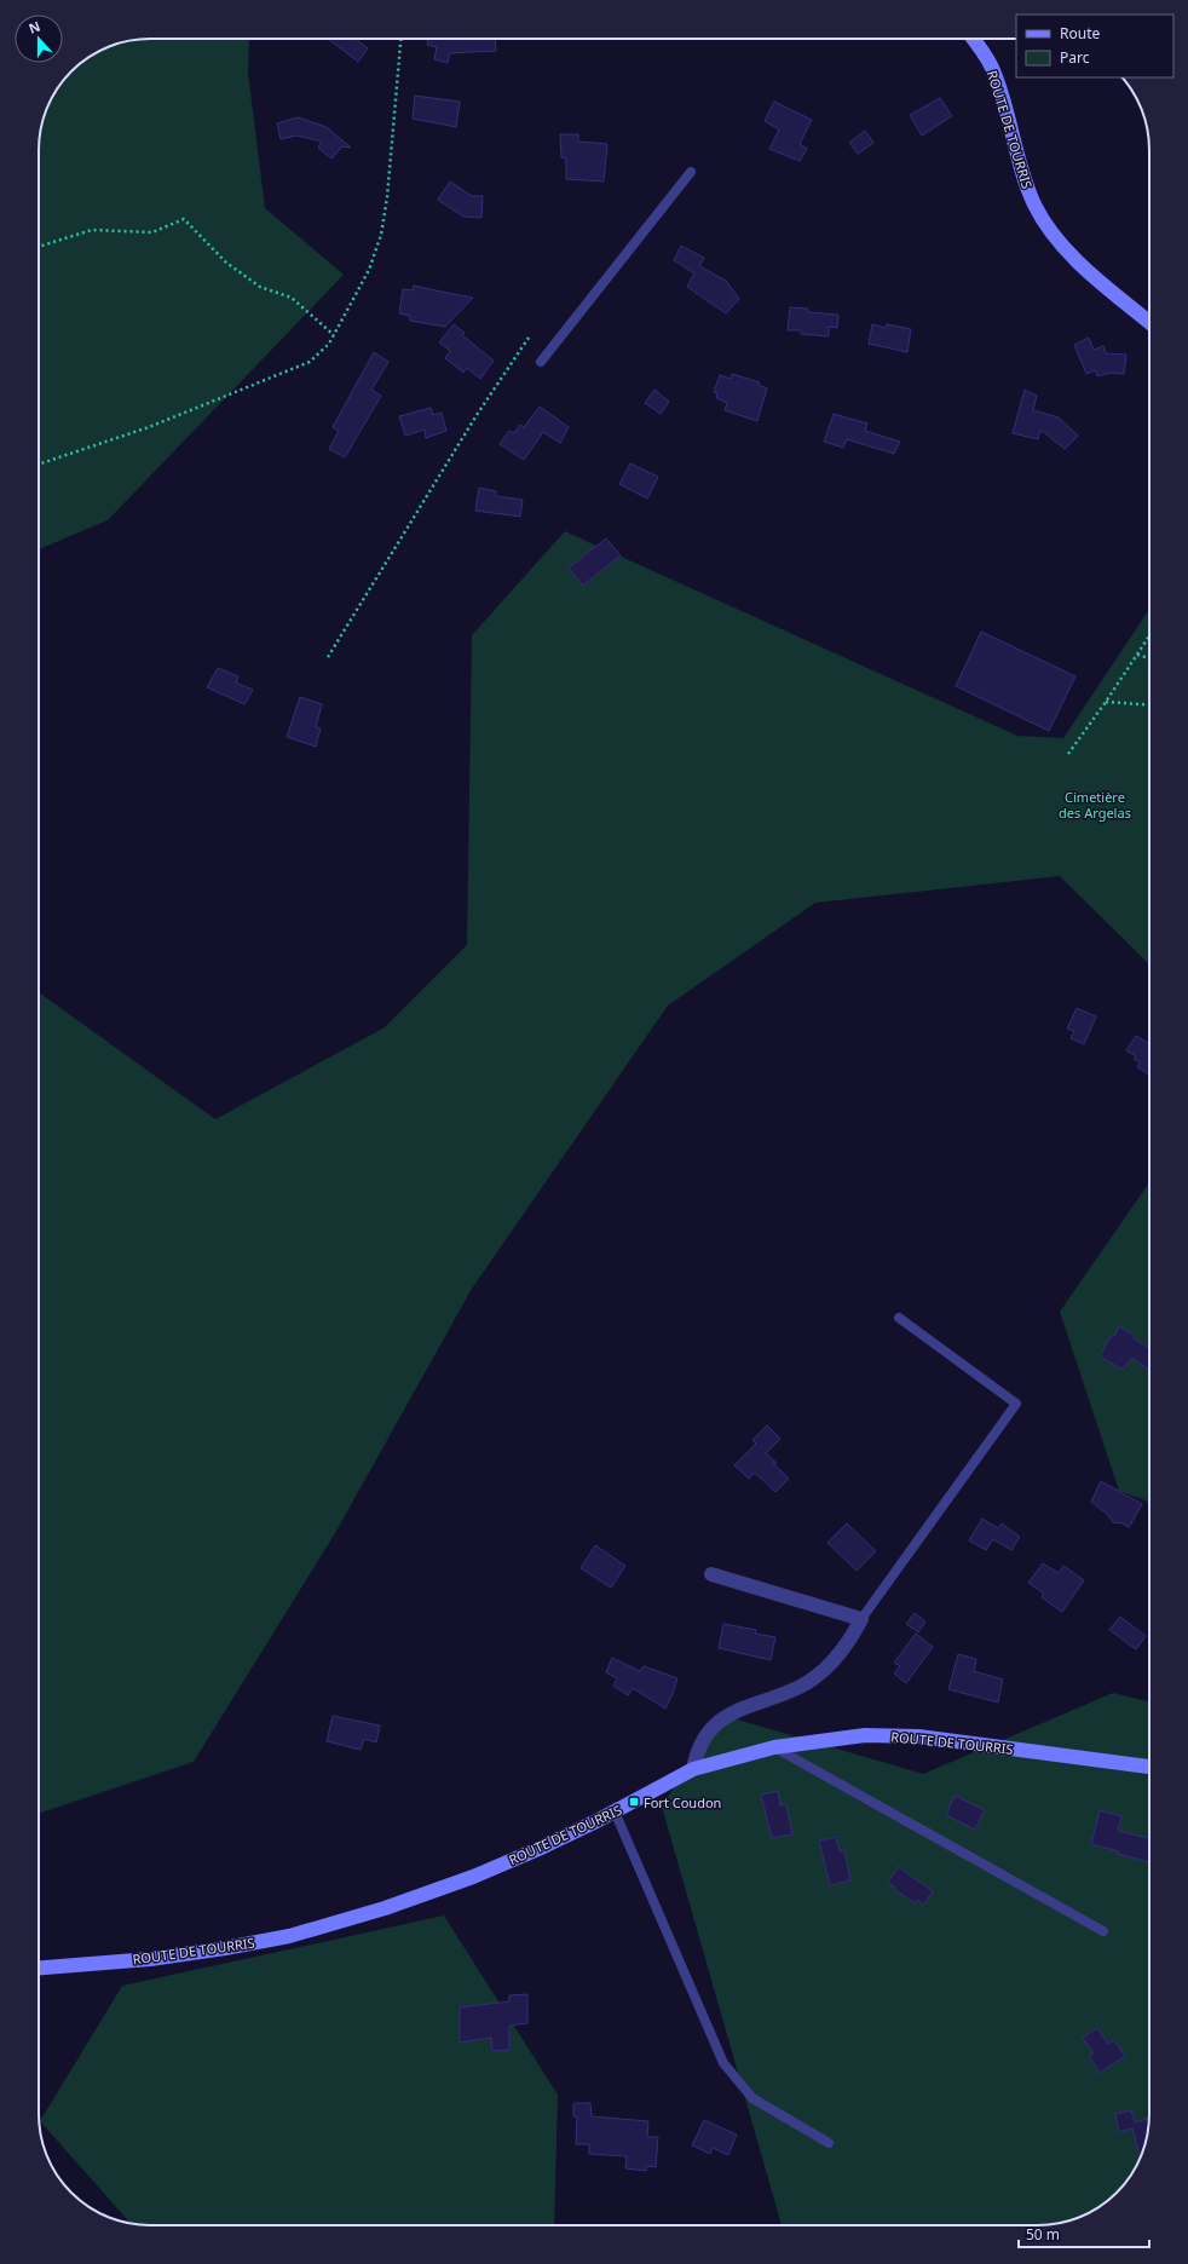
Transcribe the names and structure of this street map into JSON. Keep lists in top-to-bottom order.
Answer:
{
  "streets": {
    "street": ["ROUTE DE TOURRIS"]
  },
  "parks": ["Cimetière des Argelas"],
  "places": {
    "transit": ["Fort Coudon"]
  },
  "legend": ["Route", "Parc"],
  "scale_bar": "50 m",
  "north": "top"
}
